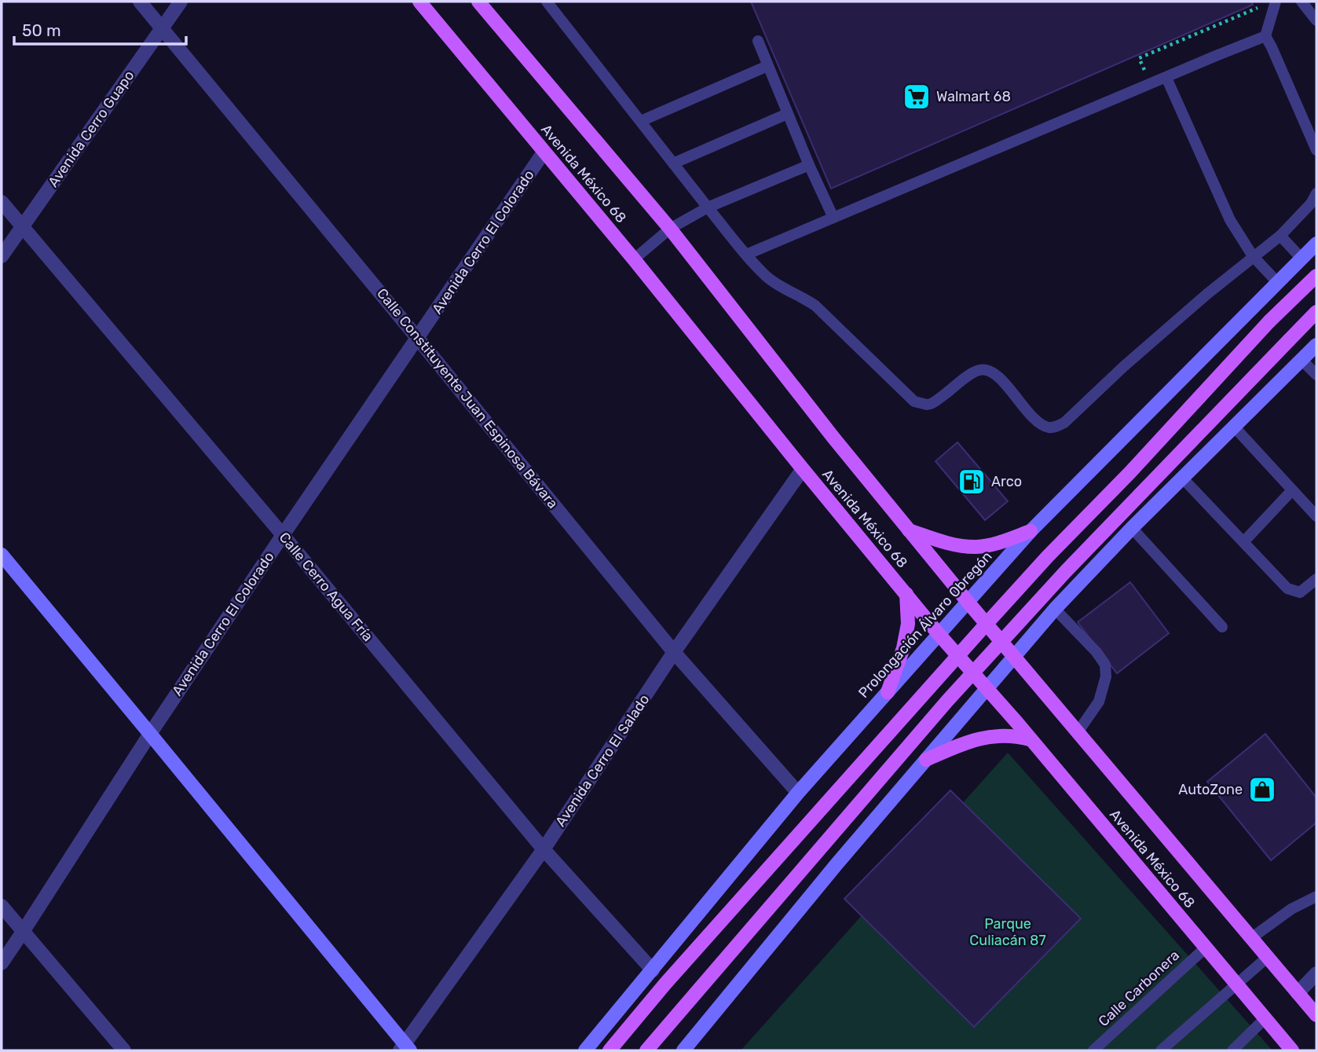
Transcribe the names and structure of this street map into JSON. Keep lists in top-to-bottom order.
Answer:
{
  "streets": {
    "main road": ["Avenida México 68", "Prolongación Álvaro Obregón"],
    "street": [
      "Avenida Cerro Guapo",
      "Avenida Cerro El Colorado",
      "Calle Constituyente Juan Espinosa Bávara",
      "Calle Cerro Agua Fría",
      "Avenida Cerro El Salado"
    ],
    "lane": ["Calle Carbonera"]
  },
  "crossings": [
    ["Avenida Cerro Guapo", "Calle Constituyente Juan Espinosa Bávara"],
    ["Avenida Cerro Guapo", "Calle Cerro Agua Fría"],
    ["Avenida México 68", "Avenida Cerro El Colorado"],
    ["Avenida México 68", "Prolongación Álvaro Obregón"],
    ["Avenida México 68", "Avenida Cerro El Salado"],
    ["Avenida México 68", "Calle Carbonera"],
    ["Avenida Cerro El Colorado", "Calle Constituyente Juan Espinosa Bávara"],
    ["Avenida Cerro El Colorado", "Calle Cerro Agua Fría"],
    ["Calle Constituyente Juan Espinosa Bávara", "Prolongación Álvaro Obregón"],
    ["Calle Constituyente Juan Espinosa Bávara", "Avenida Cerro El Salado"],
    ["Calle Cerro Agua Fría", "Prolongación Álvaro Obregón"],
    ["Calle Cerro Agua Fría", "Avenida Cerro El Salado"]
  ],
  "parks": ["Parque Culiacán 87"],
  "places": {
    "supermarket": ["Walmart 68"],
    "fuel station": ["Arco"],
    "shop": ["AutoZone"]
  },
  "scale_bar": "50 m"
}
